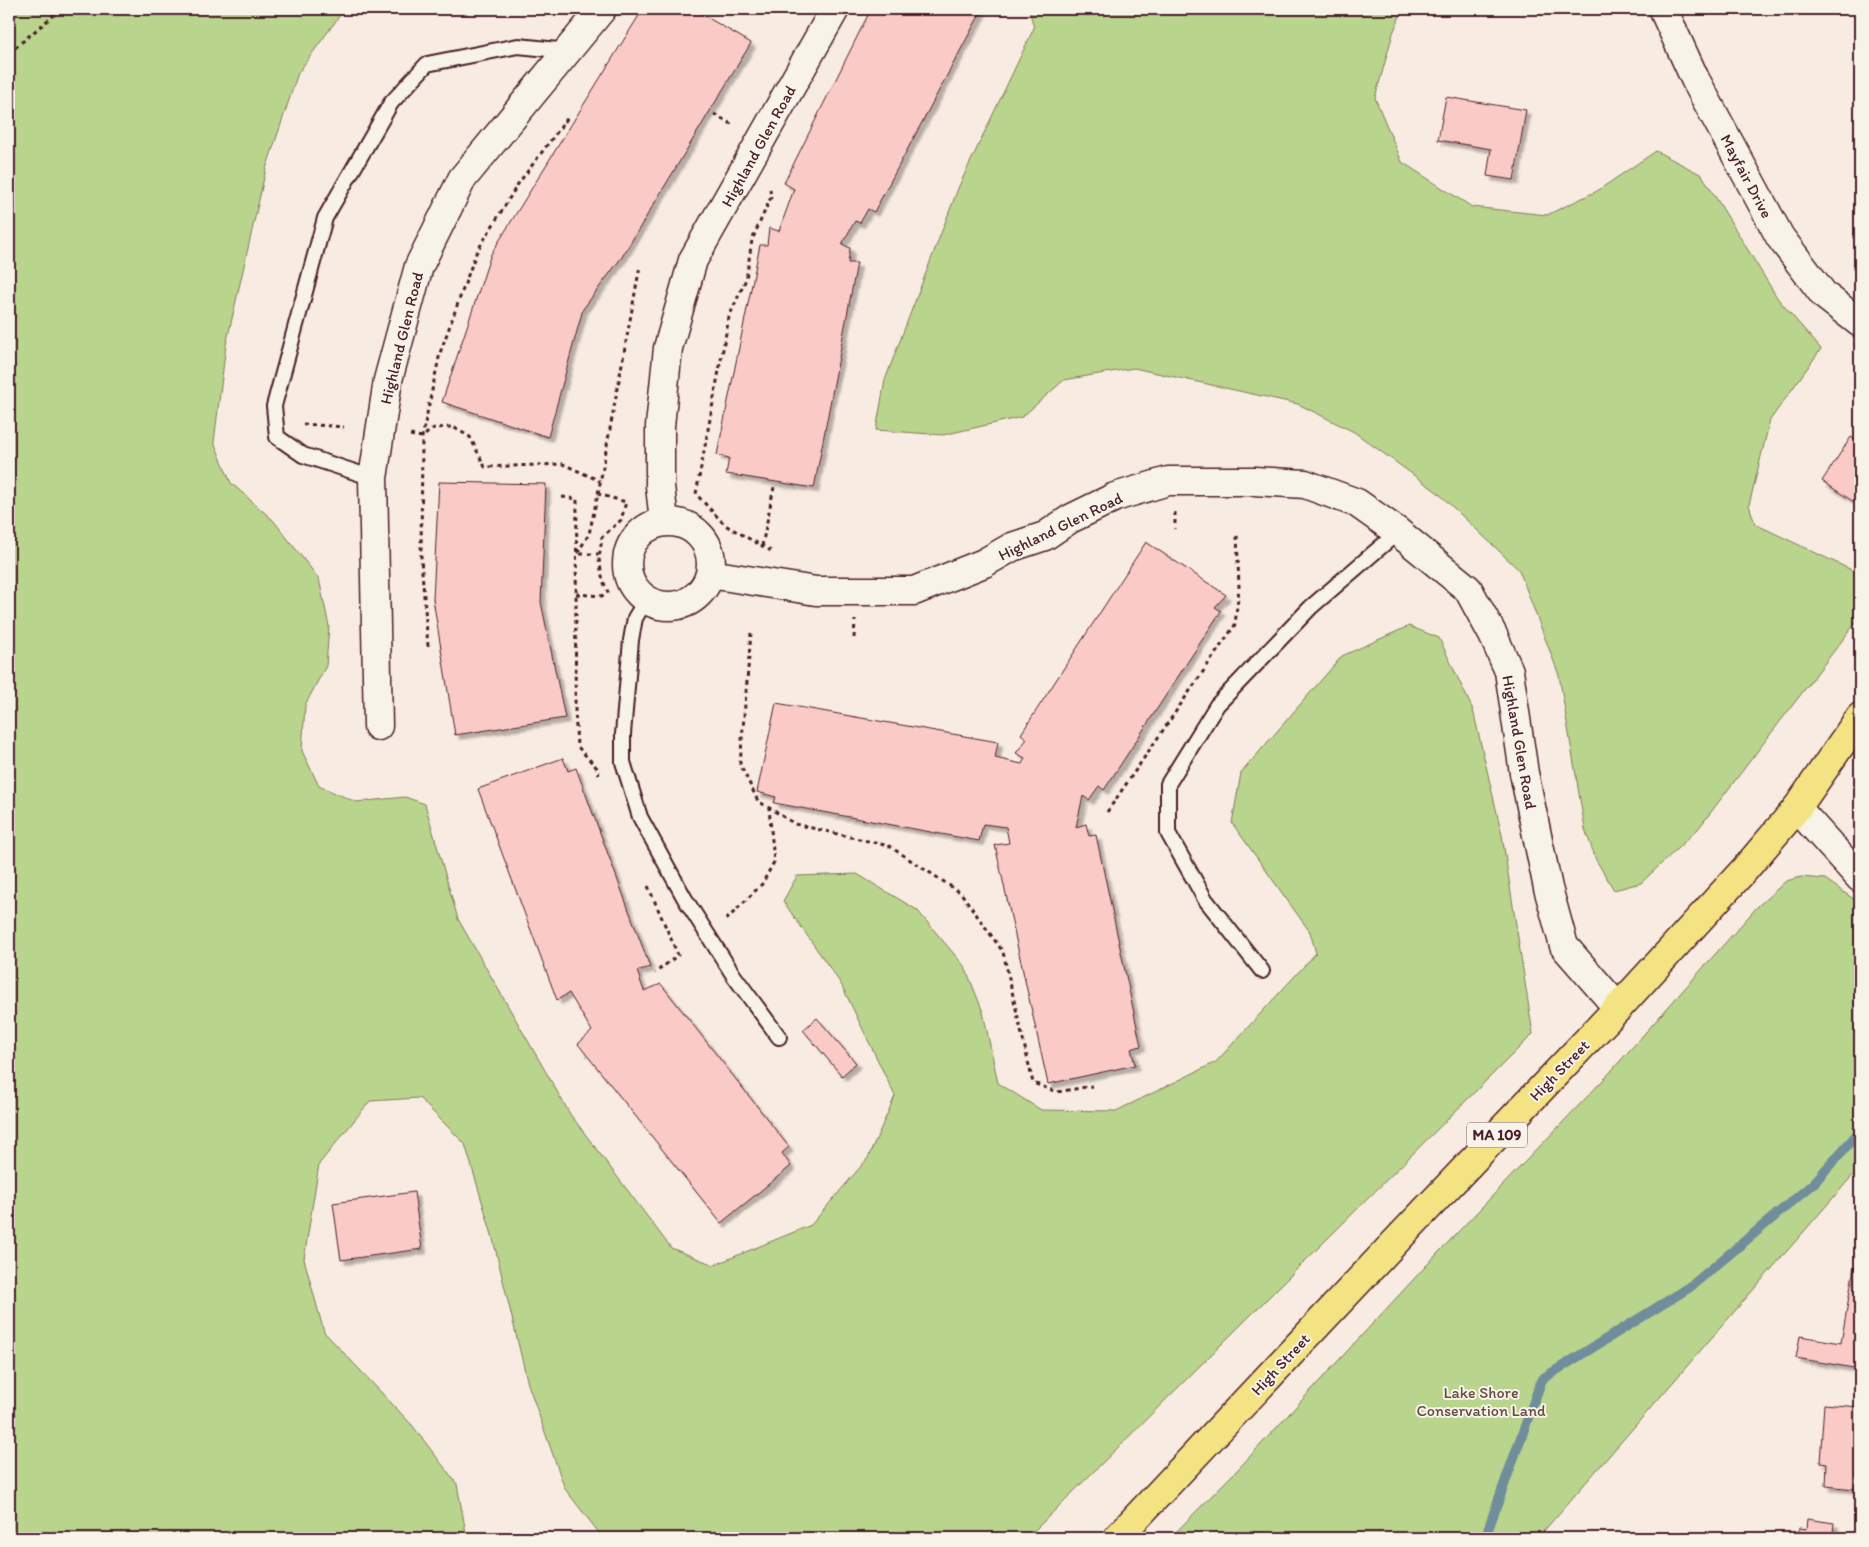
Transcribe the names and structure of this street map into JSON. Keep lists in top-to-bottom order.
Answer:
{
  "streets": {
    "main road": ["High Street", "MA 109"],
    "street": ["Highland Glen Road", "Mayfair Drive"]
  },
  "crossings": [
    ["Highland Glen Road", "High Street"]
  ],
  "parks": ["Lake Shore Conservation Land"]
}
